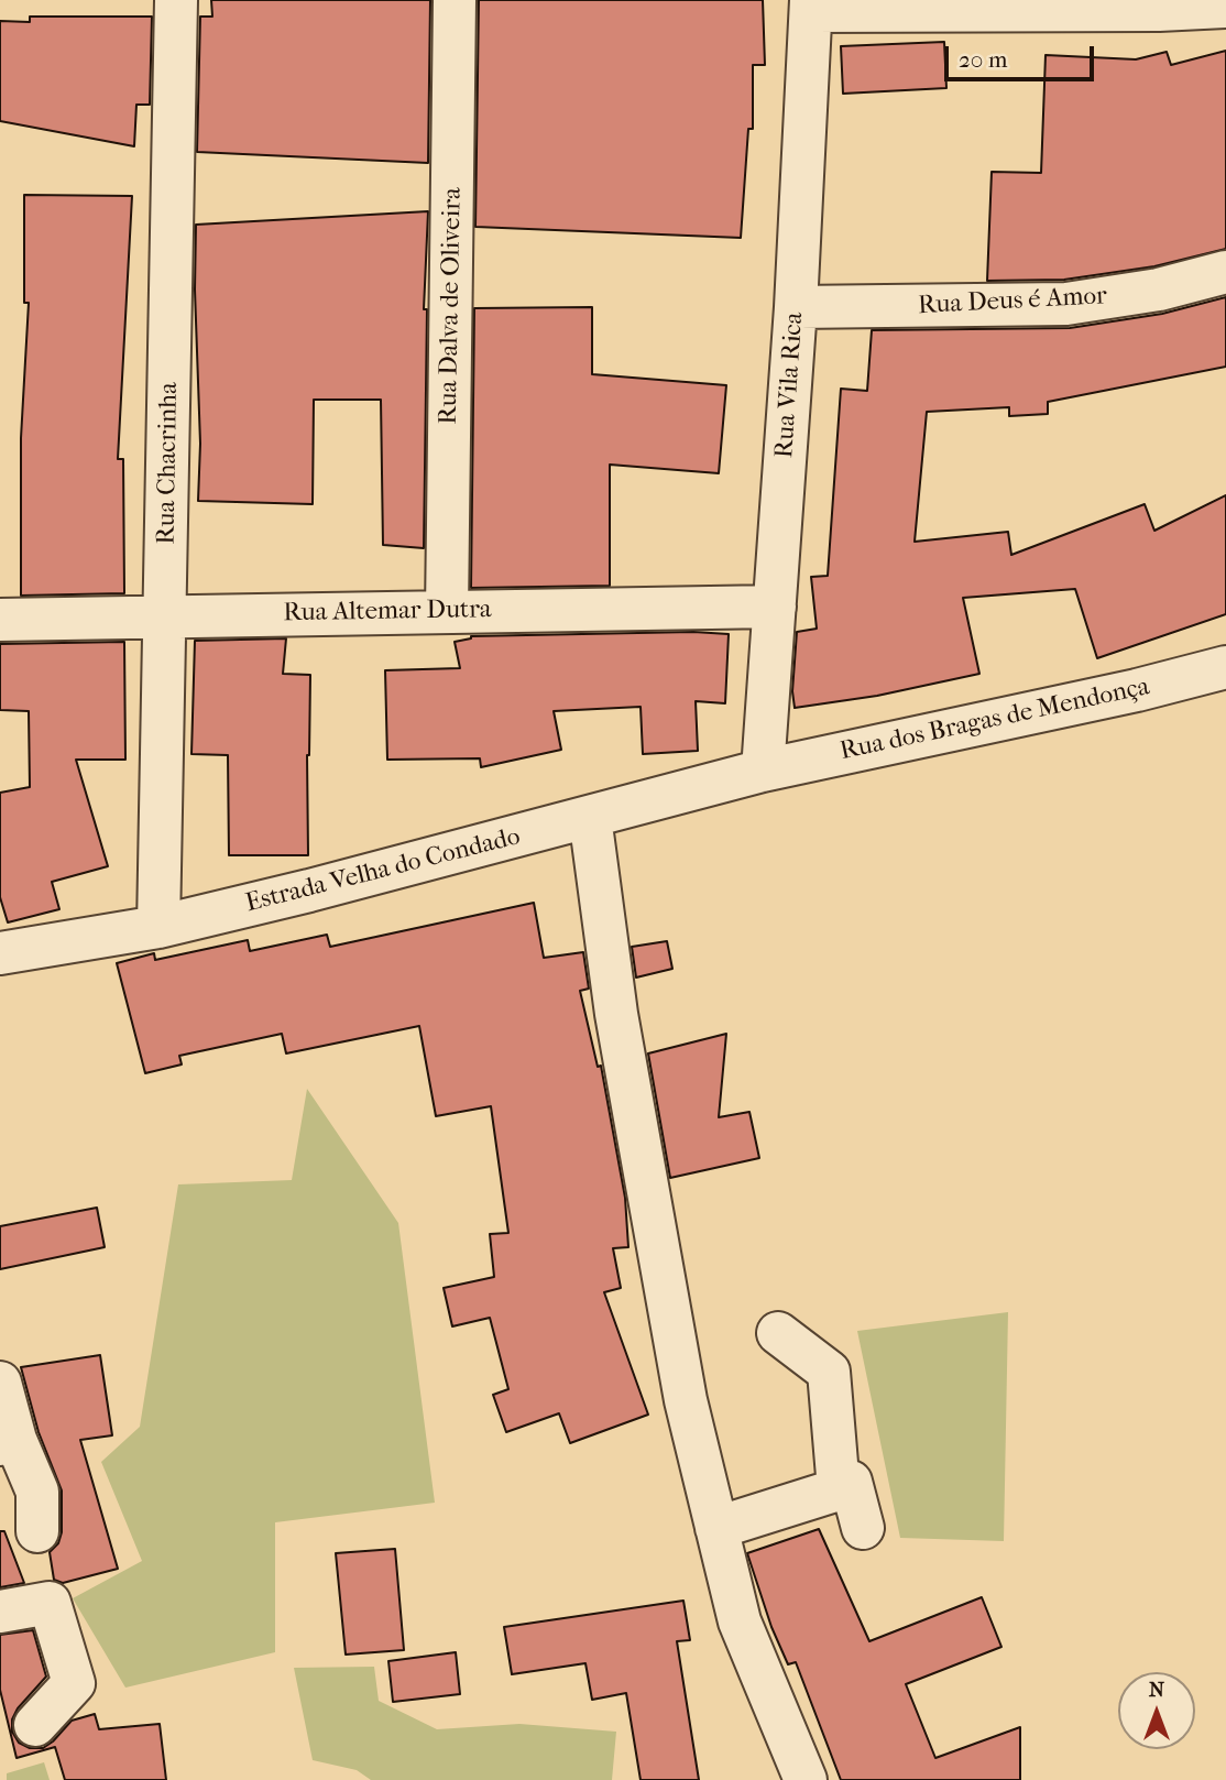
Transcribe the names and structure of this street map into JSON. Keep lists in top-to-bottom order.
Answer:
{
  "streets": {
    "street": [
      "Rua Deus é Amor",
      "Rua Dalva de Oliveira",
      "Rua Vila Rica",
      "Rua Chacrinha",
      "Rua Altemar Dutra",
      "Rua dos Bragas de Mendonça",
      "Estrada Velha do Condado"
    ]
  },
  "crossings": [
    ["Rua Deus é Amor", "Rua Vila Rica"],
    ["Rua Dalva de Oliveira", "Rua Altemar Dutra"],
    ["Rua Vila Rica", "Rua Altemar Dutra"],
    ["Rua Vila Rica", "Rua dos Bragas de Mendonça"],
    ["Rua Vila Rica", "Estrada Velha do Condado"],
    ["Rua Chacrinha", "Rua Altemar Dutra"],
    ["Rua Chacrinha", "Estrada Velha do Condado"],
    ["Rua dos Bragas de Mendonça", "Estrada Velha do Condado"]
  ],
  "scale_bar": "20 m",
  "north": "top"
}
